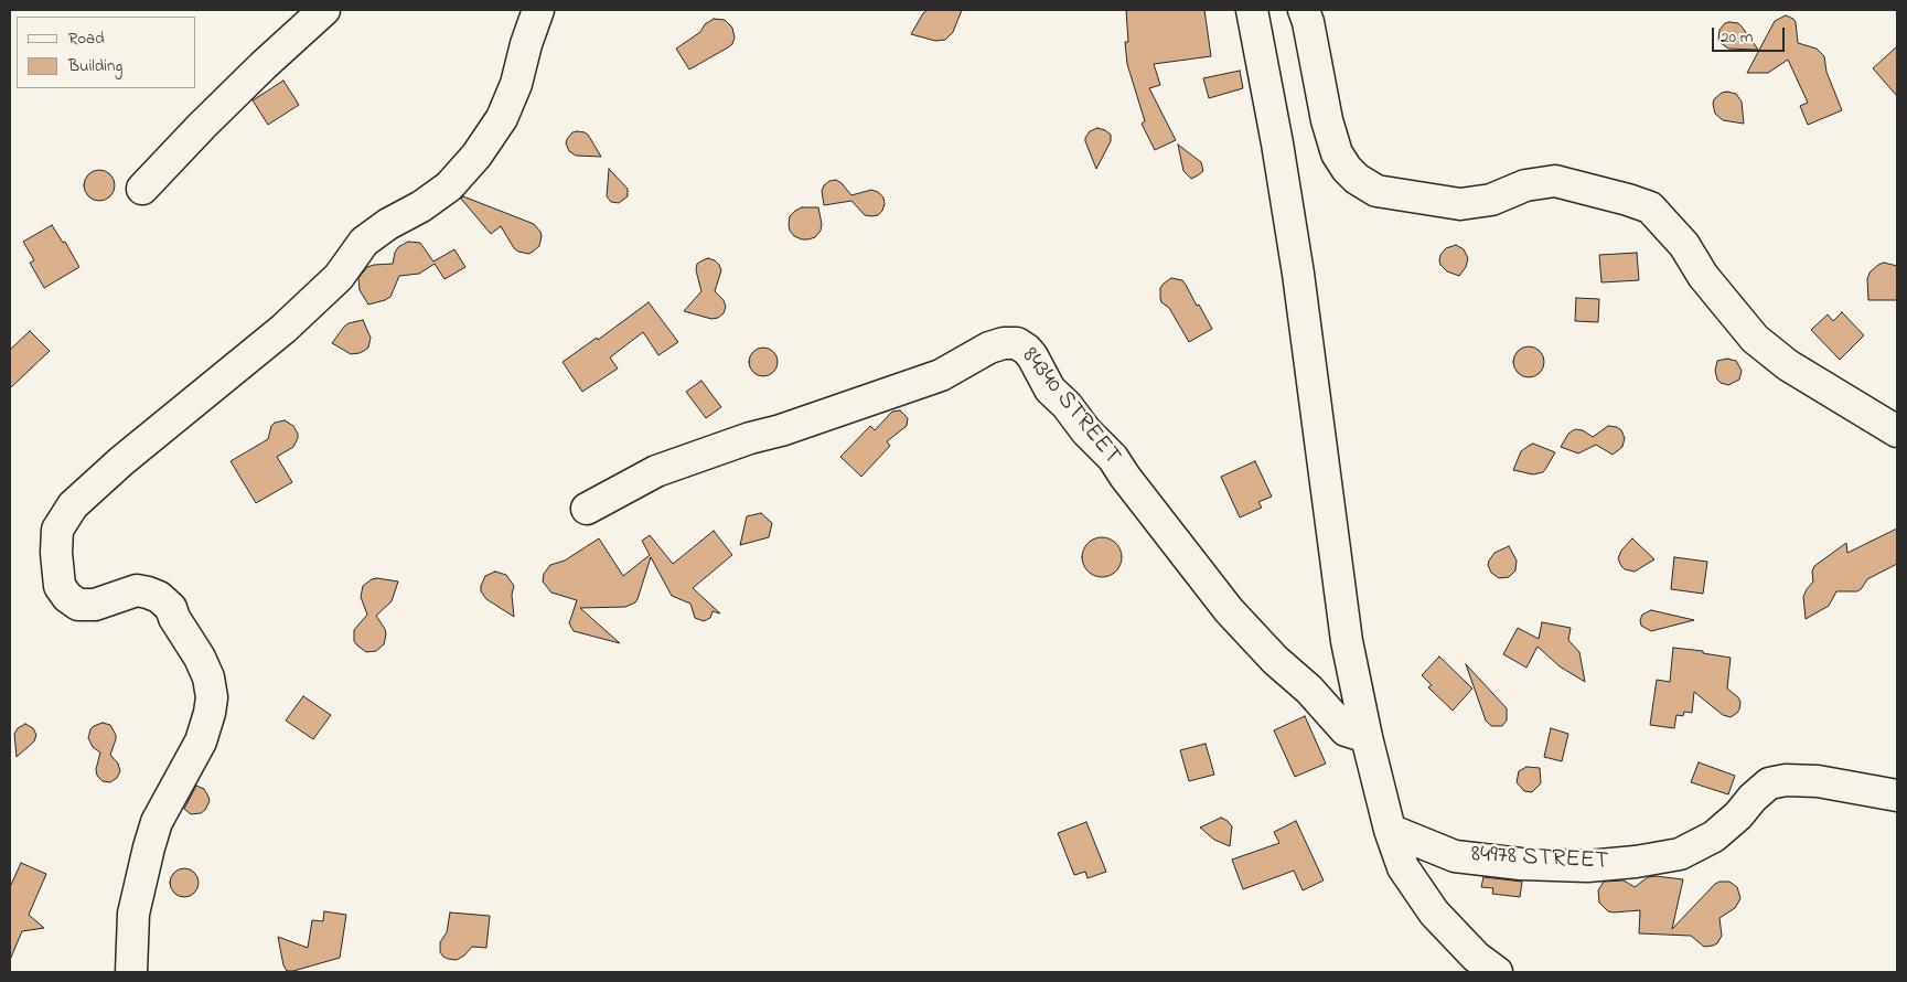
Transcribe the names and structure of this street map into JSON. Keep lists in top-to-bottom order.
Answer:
{
  "streets": {
    "street": ["84340 STREET", "84978 STREET"]
  },
  "legend": ["Road", "Building"],
  "scale_bar": "20 m"
}
